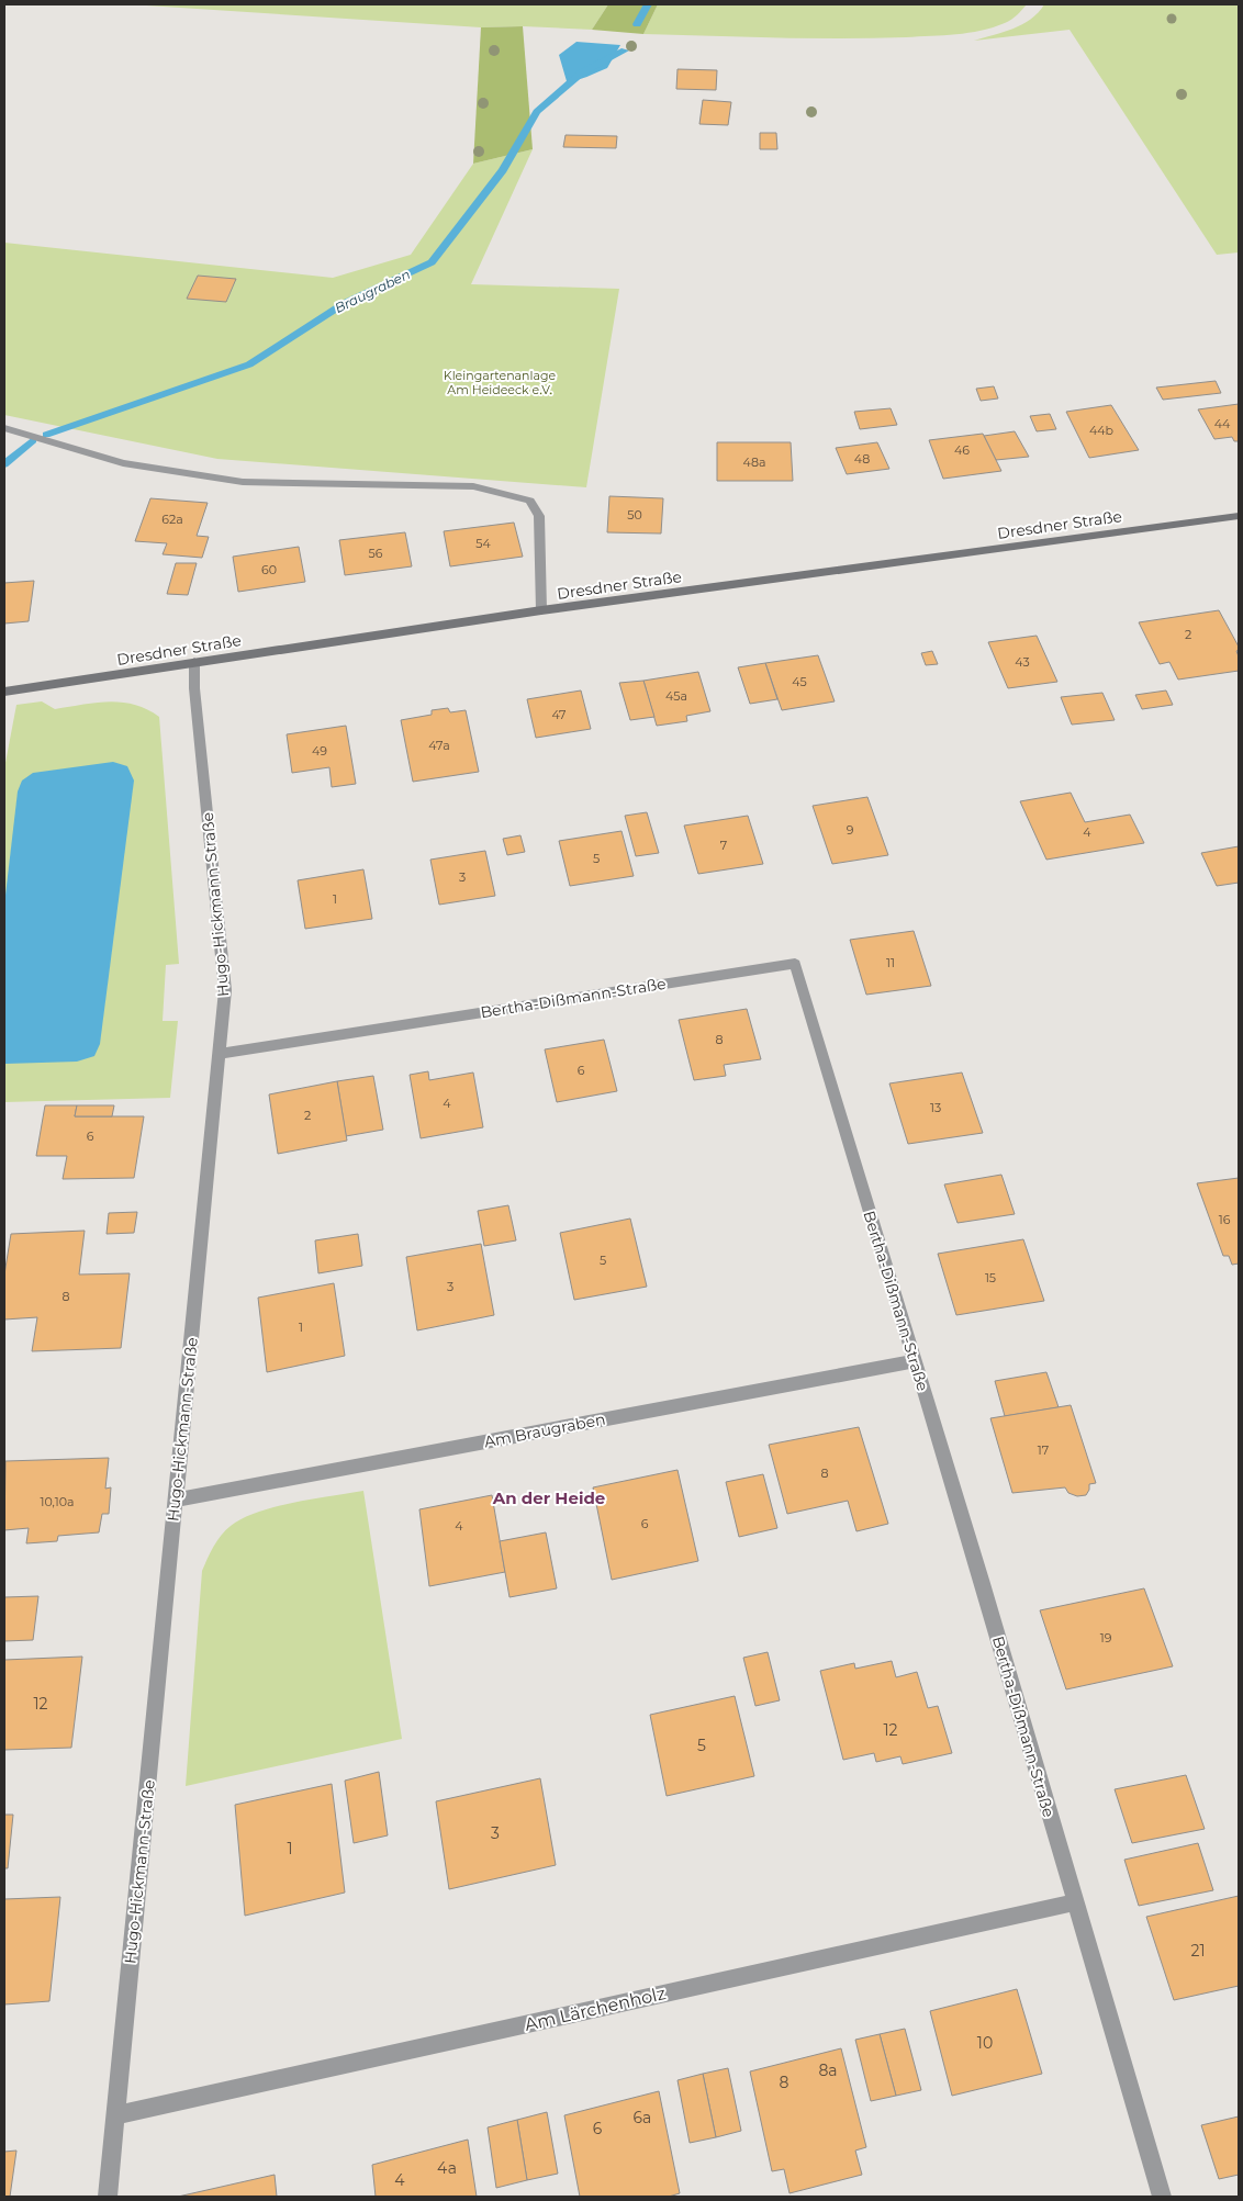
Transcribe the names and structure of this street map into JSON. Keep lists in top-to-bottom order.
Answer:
{
  "streets": {
    "main road": ["Dresdner Straße"],
    "street": [
      "Hugo-Hickmann-Straße",
      "Bertha-Dißmann-Straße",
      "Am Braugraben",
      "Am Lärchenholz"
    ]
  },
  "crossings": [
    ["Dresdner Straße", "Hugo-Hickmann-Straße"],
    ["Hugo-Hickmann-Straße", "Bertha-Dißmann-Straße"],
    ["Hugo-Hickmann-Straße", "Am Braugraben"],
    ["Hugo-Hickmann-Straße", "Am Lärchenholz"],
    ["Bertha-Dißmann-Straße", "Am Braugraben"],
    ["Bertha-Dißmann-Straße", "Am Lärchenholz"]
  ],
  "districts": ["An der Heide"],
  "water": ["Braugraben"],
  "parks": ["Kleingartenanlage Am Heideeck e.V."],
  "house_numbers": [
    "44",
    "44b",
    "46",
    "48",
    "48a",
    "50",
    "62a",
    "54",
    "56",
    "60",
    "2",
    "43",
    "45",
    "45a",
    "47",
    "47a",
    "49",
    "9",
    "4",
    "7",
    "5",
    "3",
    "1",
    "11",
    "8",
    "6",
    "4",
    "13",
    "2",
    "6",
    "16",
    "5",
    "15",
    "3",
    "8",
    "1",
    "17",
    "8",
    "10,10a",
    "6",
    "4",
    "19",
    "12",
    "12",
    "5",
    "3",
    "1",
    "21",
    "10",
    "8a",
    "8",
    "6a",
    "6",
    "4a",
    "4"
  ]
}
